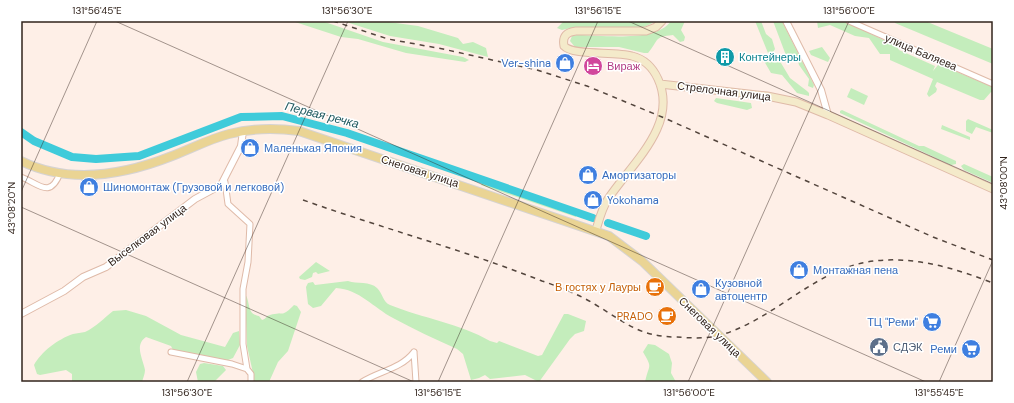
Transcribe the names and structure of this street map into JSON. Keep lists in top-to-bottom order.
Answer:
{
  "streets": {
    "main road": ["Стрелочная улица", "Снеговая улица"],
    "street": ["улица Баляева", "Выселковая улица"]
  },
  "water": ["Первая речка"],
  "places": {
    "building": ["Контейнеры"],
    "shop": [
      "Ver-shina",
      "Маленькая Япония",
      "Амортизаторы",
      "Шиномонтаж (Грузовой и легковой)",
      "Yokohama",
      "Монтажная пена",
      "Кузовной автоцентр"
    ],
    "hotel": ["Вираж"],
    "cafe": ["В гостях у Лауры", "PRADO"],
    "supermarket": ["ТЦ \"Реми\"", "Реми"],
    "public building": ["СДЭК"]
  },
  "coordinates": [
    "131°56'45\"E",
    "131°56'30\"E",
    "131°56'15\"E",
    "131°56'00\"E",
    "43°08'00\"N",
    "43°08'20\"N",
    "131°55'45\"E"
  ]
}
